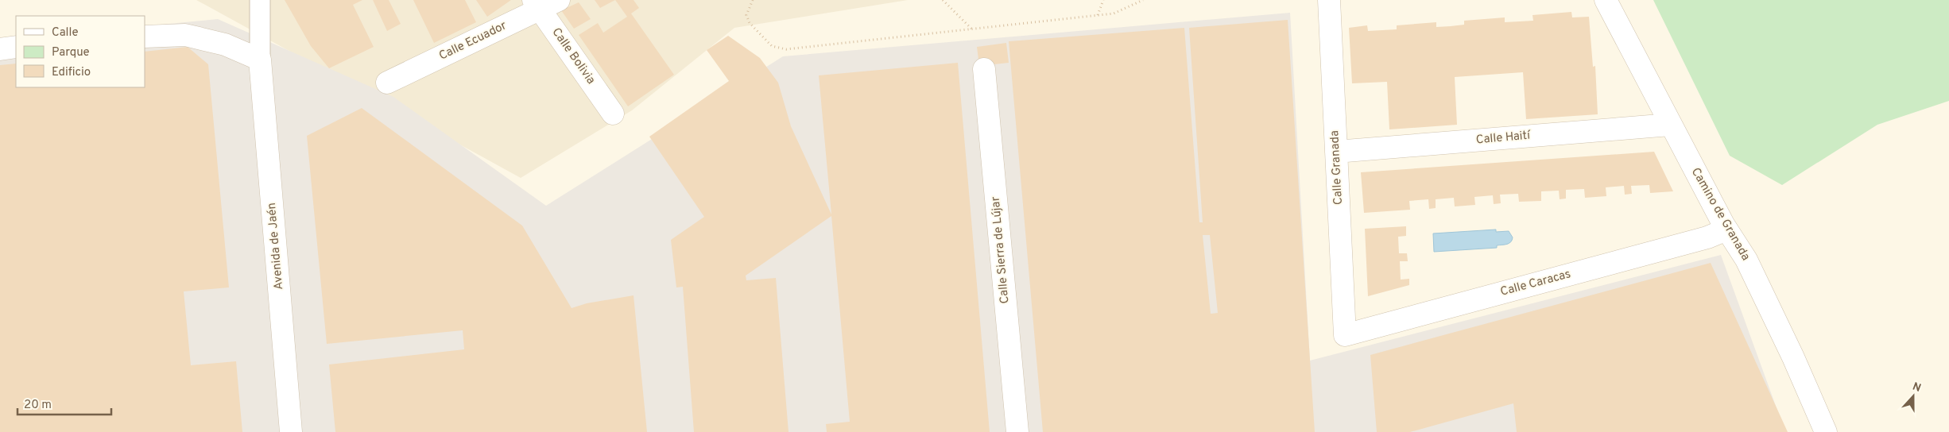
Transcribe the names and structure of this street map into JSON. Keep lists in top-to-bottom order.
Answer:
{
  "streets": {
    "street": [
      "Calle Ecuador",
      "Calle Bolivia",
      "Calle Haití",
      "Calle Granada",
      "Camino de Granada",
      "Avenida de Jaén",
      "Calle Sierra de Lújar",
      "Calle Caracas"
    ]
  },
  "crossings": [
    ["Calle Ecuador", "Calle Bolivia"],
    ["Calle Haití", "Calle Granada"],
    ["Calle Haití", "Camino de Granada"],
    ["Calle Granada", "Calle Caracas"],
    ["Camino de Granada", "Calle Caracas"]
  ],
  "legend": ["Calle", "Parque", "Edificio"],
  "scale_bar": "20 m",
  "north": "top"
}
